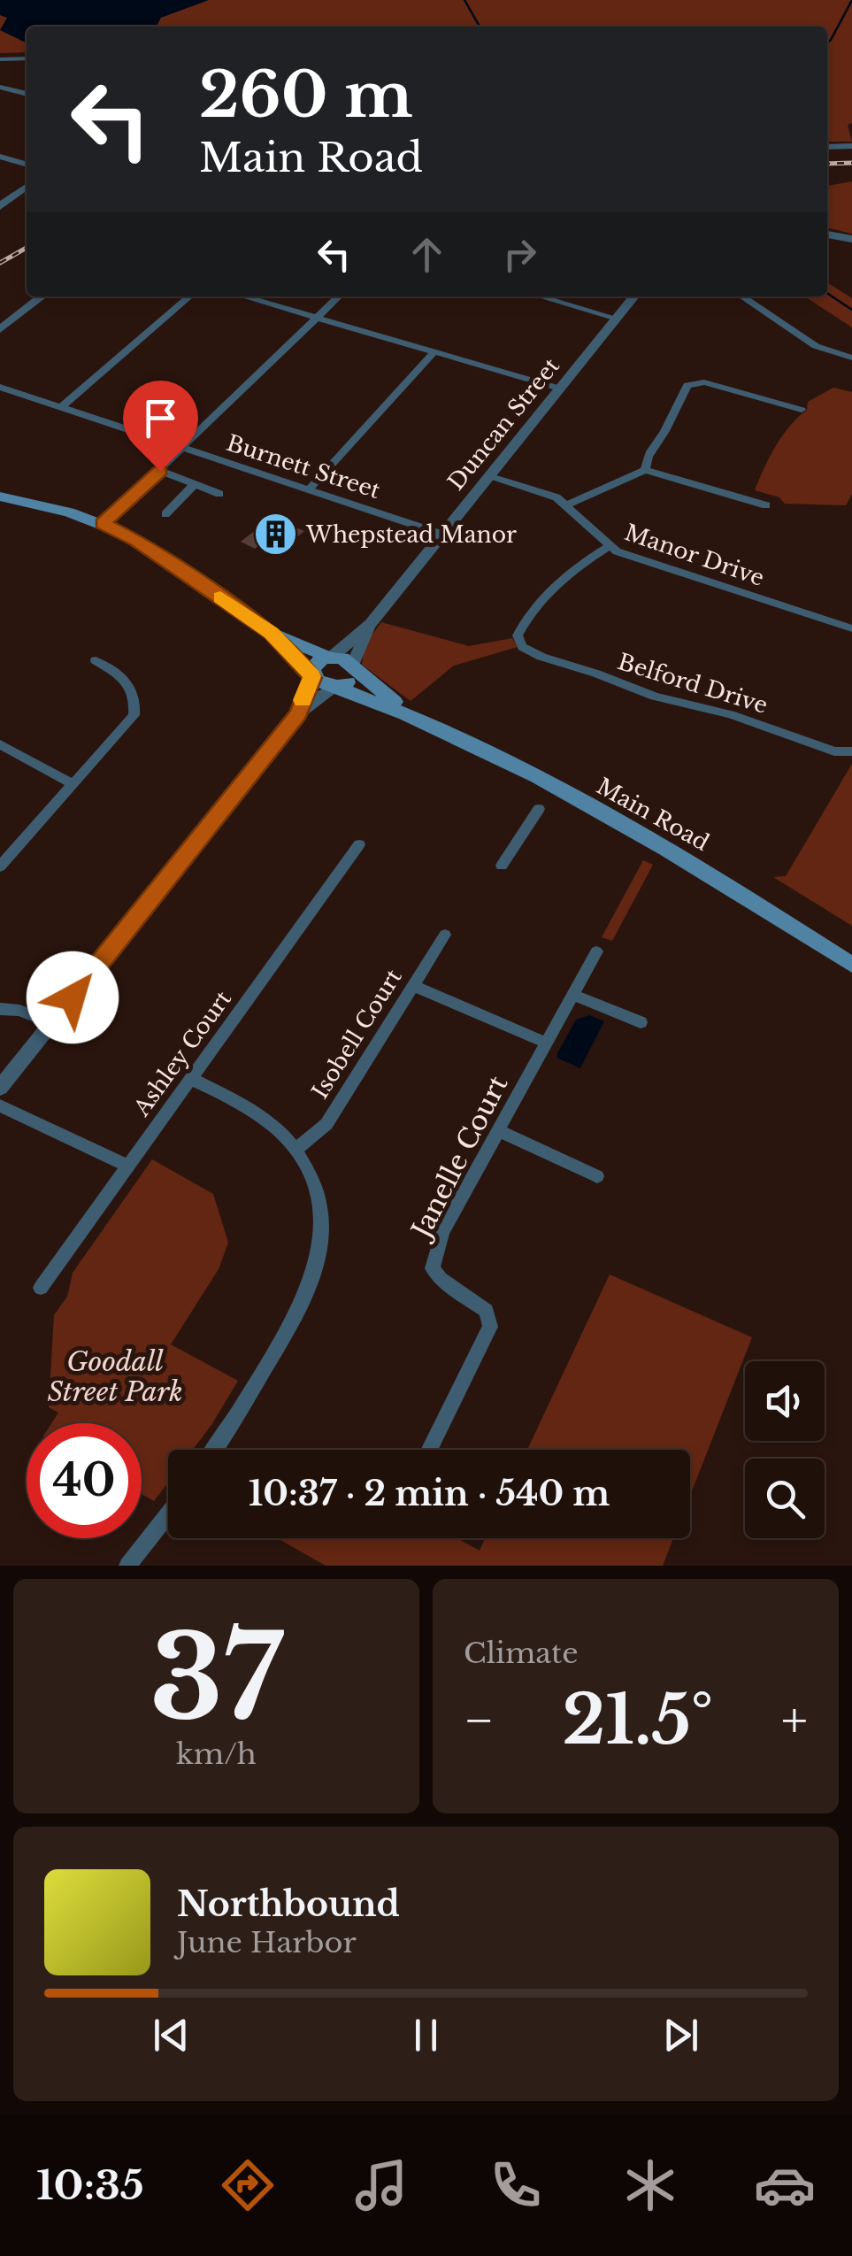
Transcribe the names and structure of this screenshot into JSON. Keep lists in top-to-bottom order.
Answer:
{
  "streets": {
    "main road": ["Main Road"],
    "street": [
      "Duncan Street",
      "Burnett Street",
      "Manor Drive",
      "Belford Drive",
      "Isobell Court",
      "Ashley Court",
      "Janelle Court"
    ]
  },
  "crossings": [
    ["Duncan Street", "Burnett Street"],
    ["Duncan Street", "Manor Drive"],
    ["Duncan Street", "Main Road"]
  ],
  "parks": ["Goodall Street Park"],
  "places": {
    "building": ["Whepstead Manor"]
  },
  "page": {
    "turn": ["260 m", "Main Road"],
    "limit": "40",
    "trip": "10:37 · 2 min · 540 m",
    "tile": [
      ["37", "km/h"],
      "Climate"
    ],
    "heat": ["−", "21.5°", "+"],
    "song": ["Northbound", "June Harbor"],
    "tabs": "10:35"
  }
}
